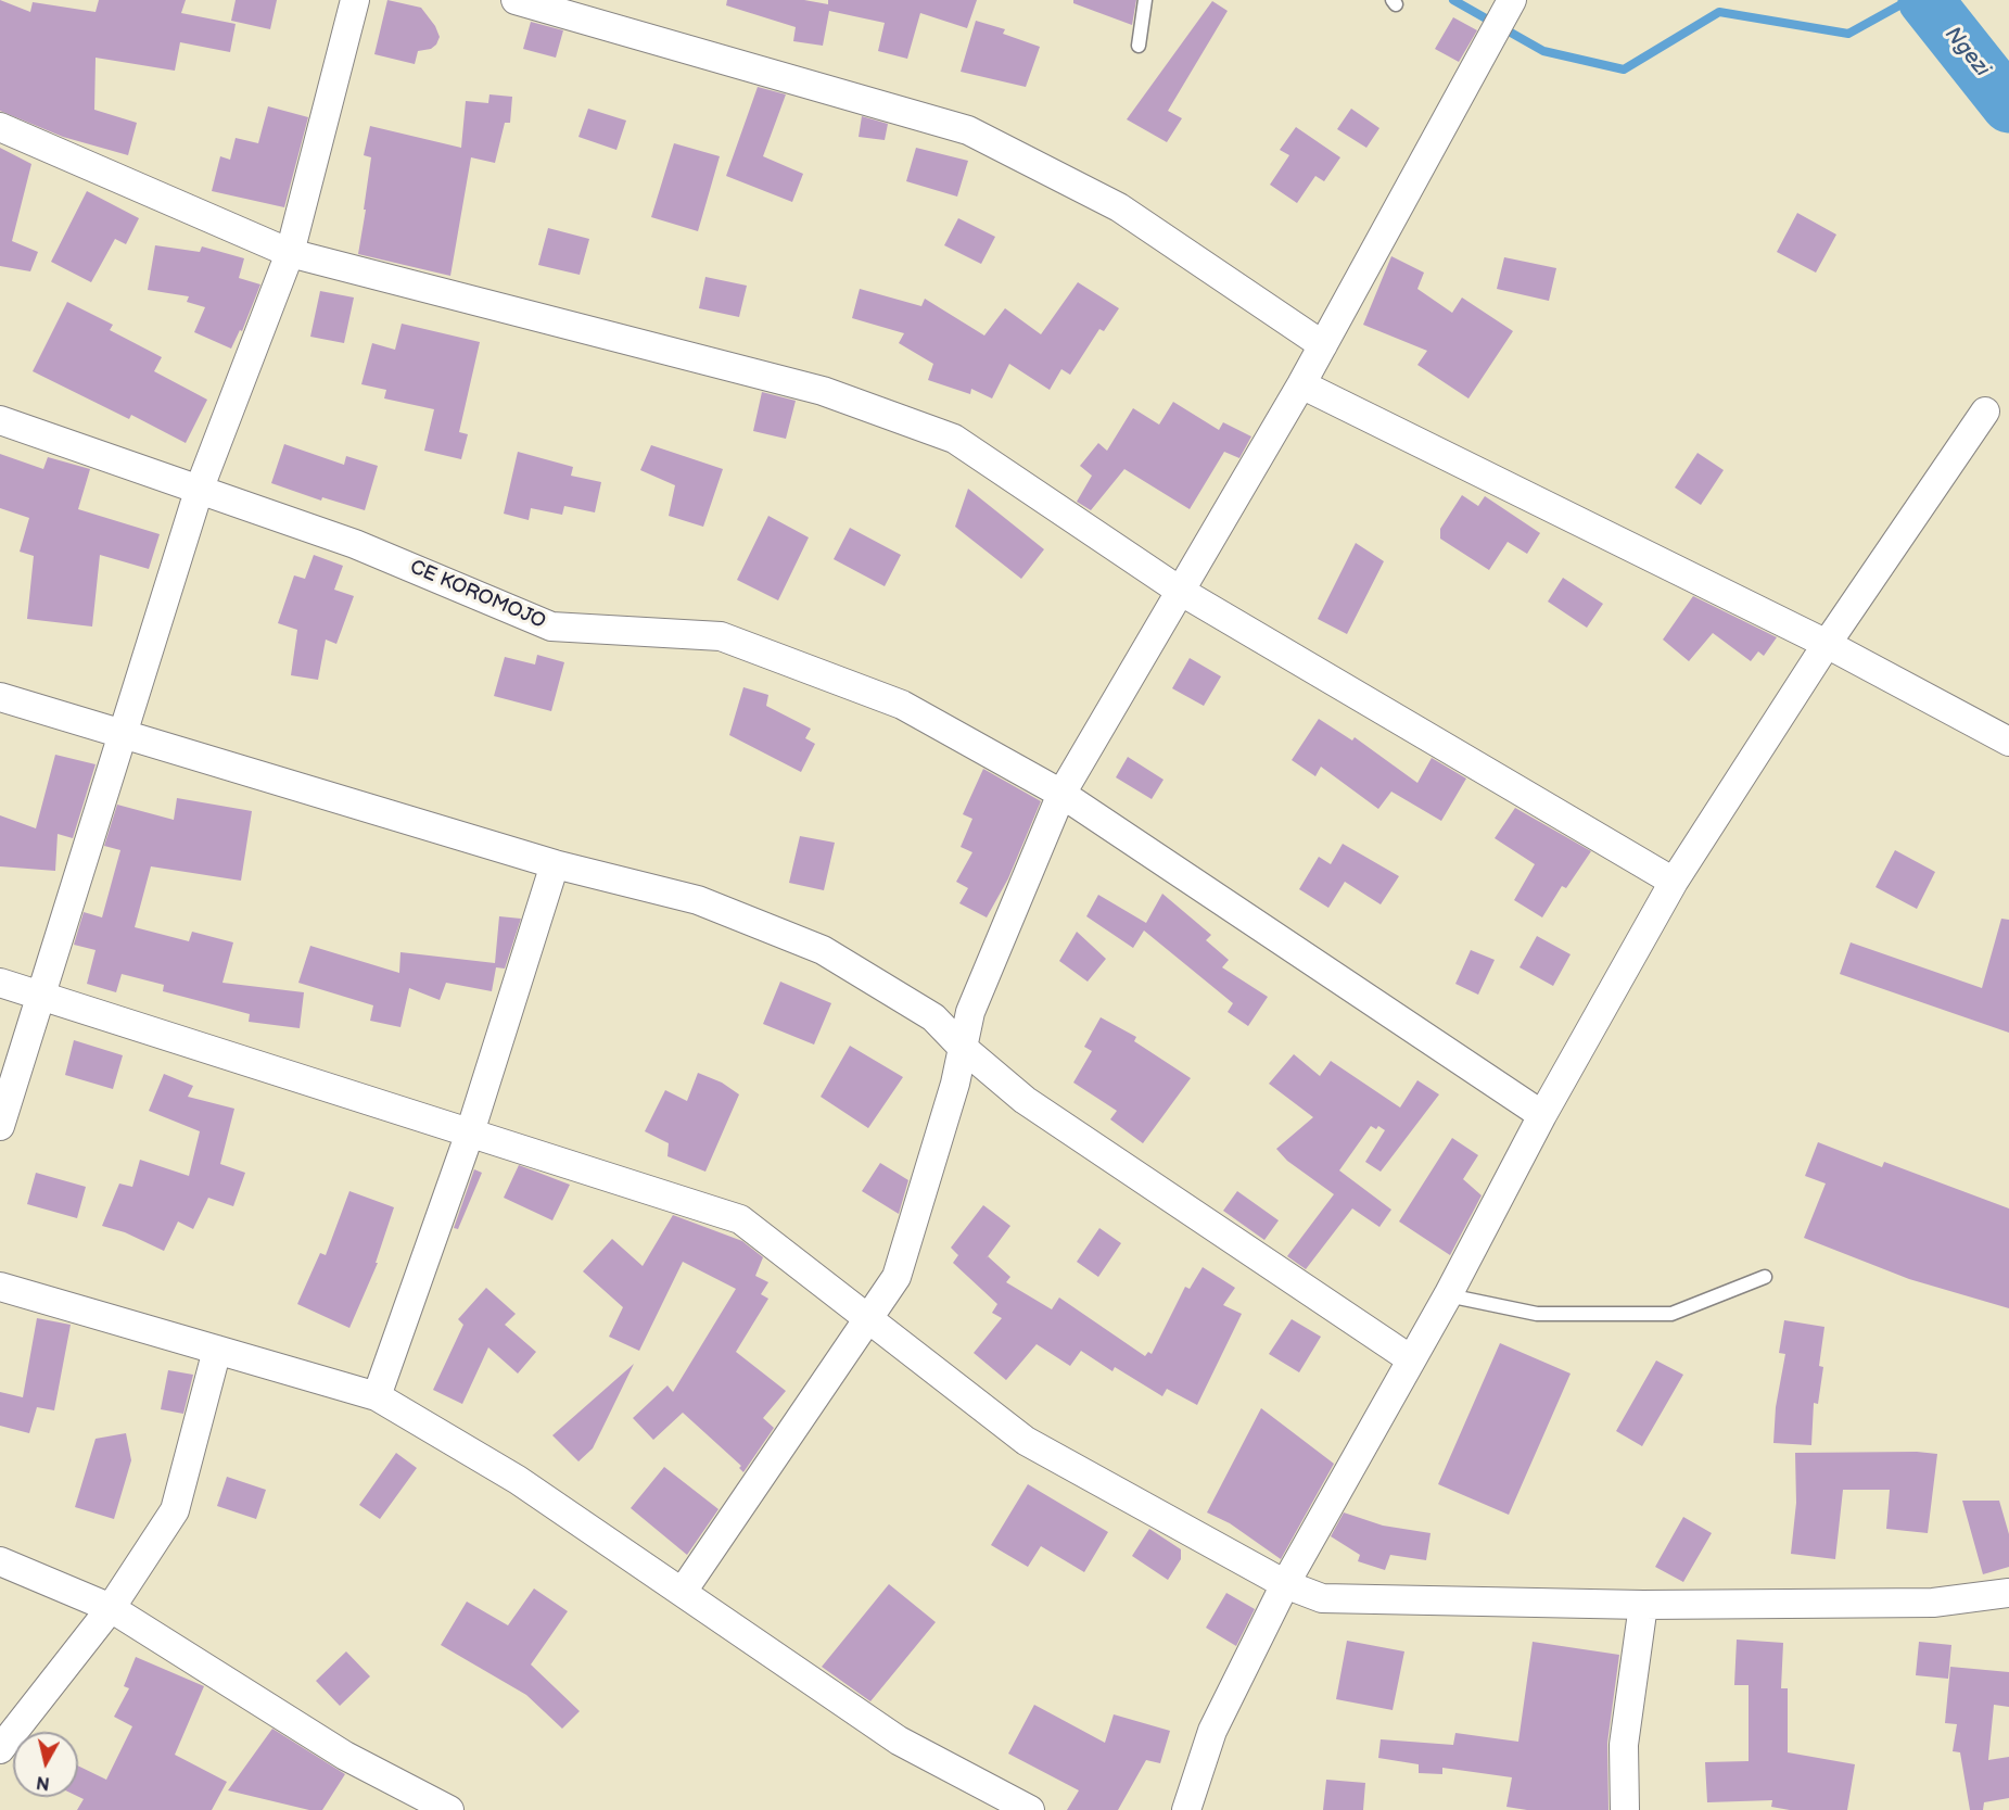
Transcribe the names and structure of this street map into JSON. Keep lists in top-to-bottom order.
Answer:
{
  "streets": {
    "street": ["CE KOROMOJO"]
  },
  "water": ["Ngezi"],
  "north": "bottom"
}
